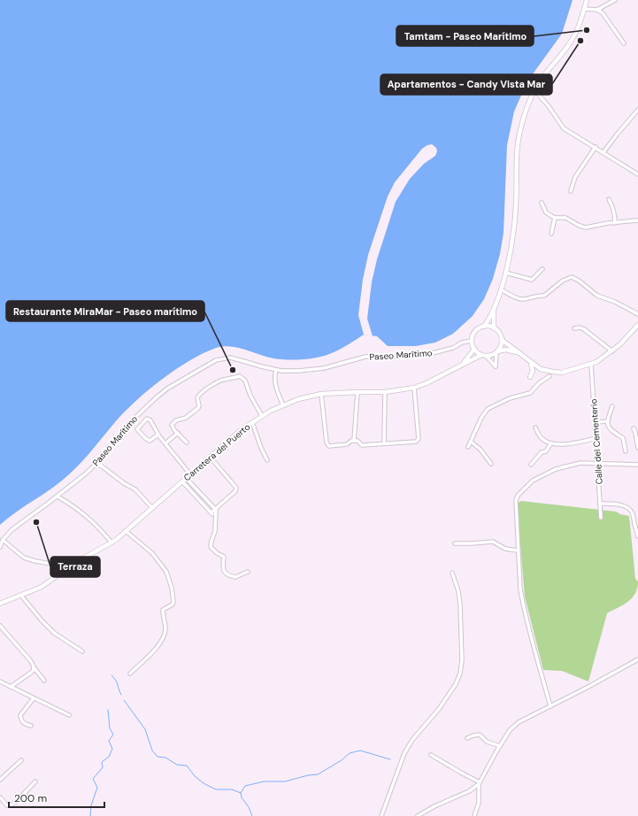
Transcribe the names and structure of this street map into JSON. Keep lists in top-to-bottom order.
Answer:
{
  "streets": {
    "main road": ["Carretera del Puerto"],
    "street": ["Paseo Marítimo", "Calle del Cementerio"]
  },
  "crossings": [
    ["Paseo Marítimo", "Carretera del Puerto"]
  ],
  "places": [
    "Tamtam - Paseo Marítimo",
    "Apartamentos - Candy Vista Mar",
    "Restaurante MiraMar - Paseo marítimo",
    "Terraza"
  ],
  "scale_bar": "200 m"
}
